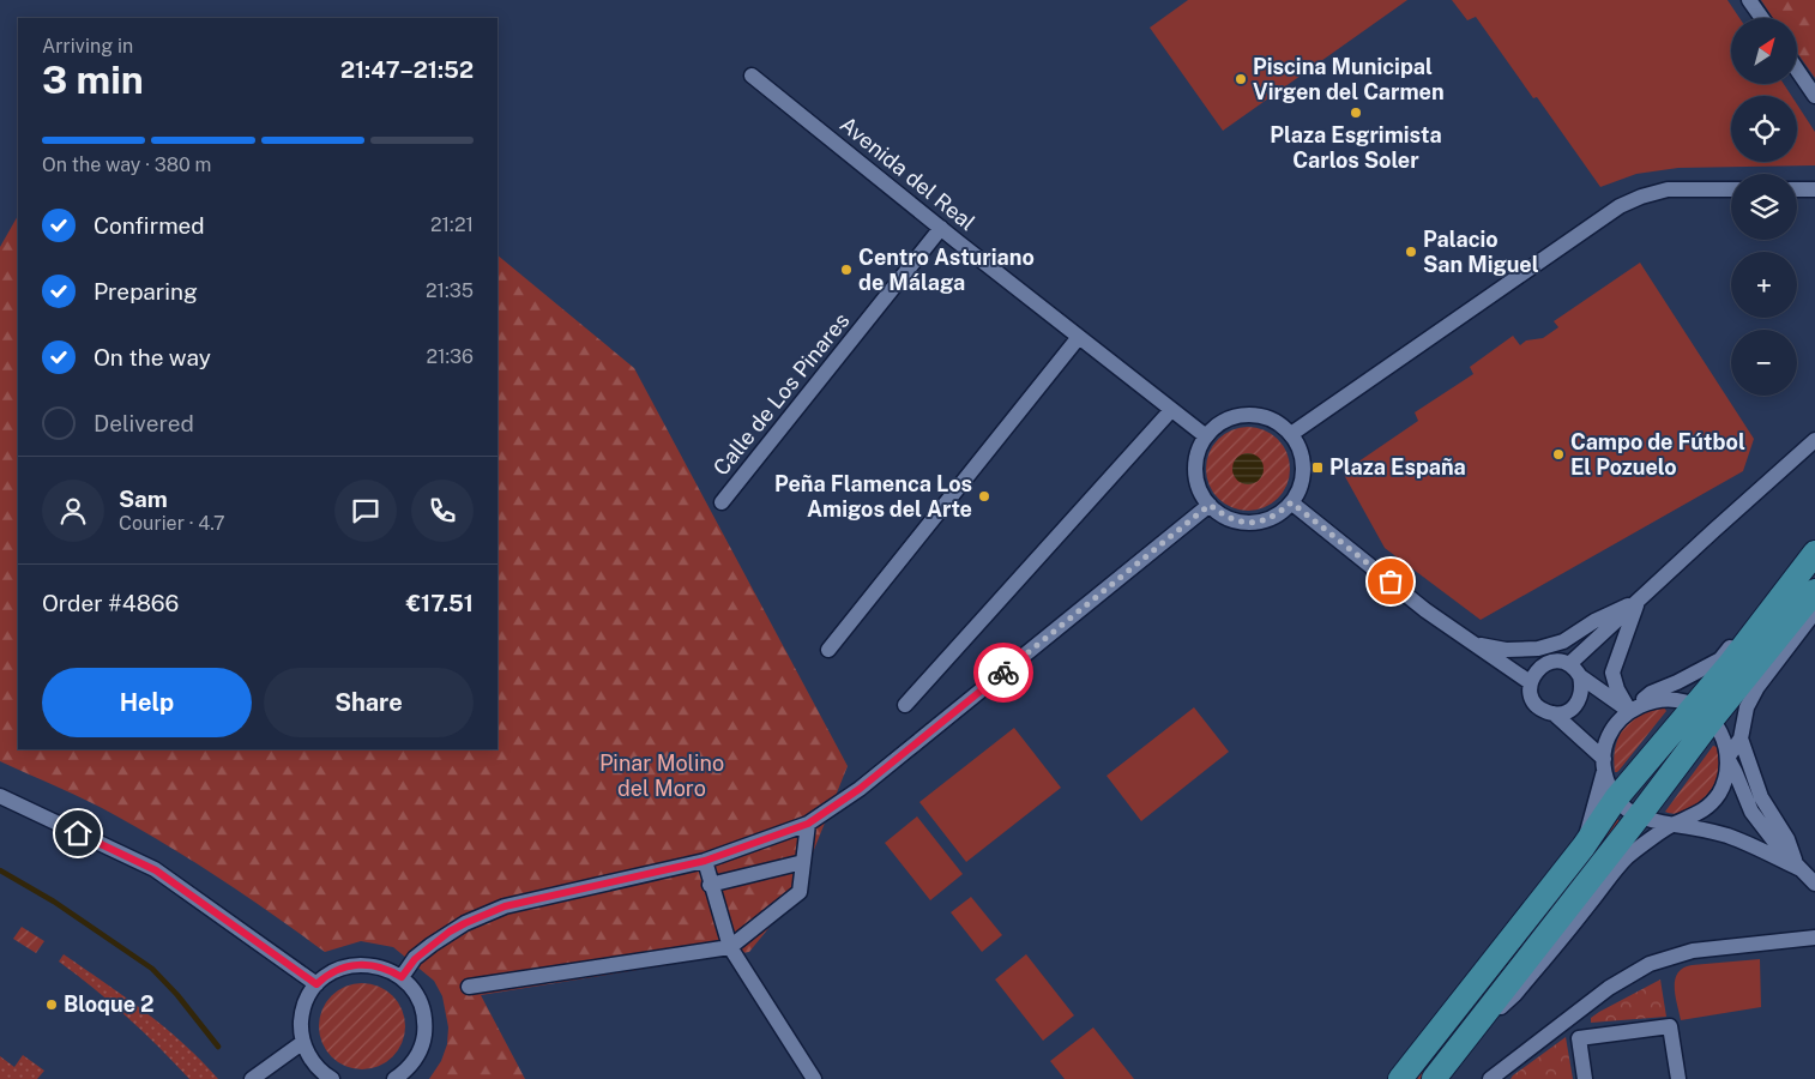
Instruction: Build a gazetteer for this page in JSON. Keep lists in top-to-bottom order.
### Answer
{
  "streets": {
    "street": ["Avenida del Real", "Calle de Los Pinares"]
  },
  "crossings": [
    ["Avenida del Real", "Calle de Los Pinares"]
  ],
  "parks": ["Pinar Molino del Moro"],
  "places": {
    "other": [
      "Piscina Municipal Virgen del Carmen",
      "Plaza Esgrimista Carlos Soler",
      "Palacio San Miguel",
      "Centro Asturiano de Málaga",
      "Campo de Fútbol El Pozuelo",
      "Peña Flamenca Los Amigos del Arte",
      "Bloque 2"
    ],
    "transit": ["Plaza España"]
  },
  "north": "top right",
  "page": {
    "map_buttons": ["+", "−"],
    "heading": ["3 min", "Arriving in", "21:47–21:52"],
    "panel": [
      "Sam",
      "Courier · 4.7",
      "Order #4866",
      "€17.51"
    ],
    "bar": "On the way · 380 m",
    "list": [
      ["Confirmed", "21:21"],
      ["Preparing", "21:35"],
      ["On the way", "21:36"],
      "Delivered"
    ],
    "buttons": ["Help", "Share"]
  }
}
